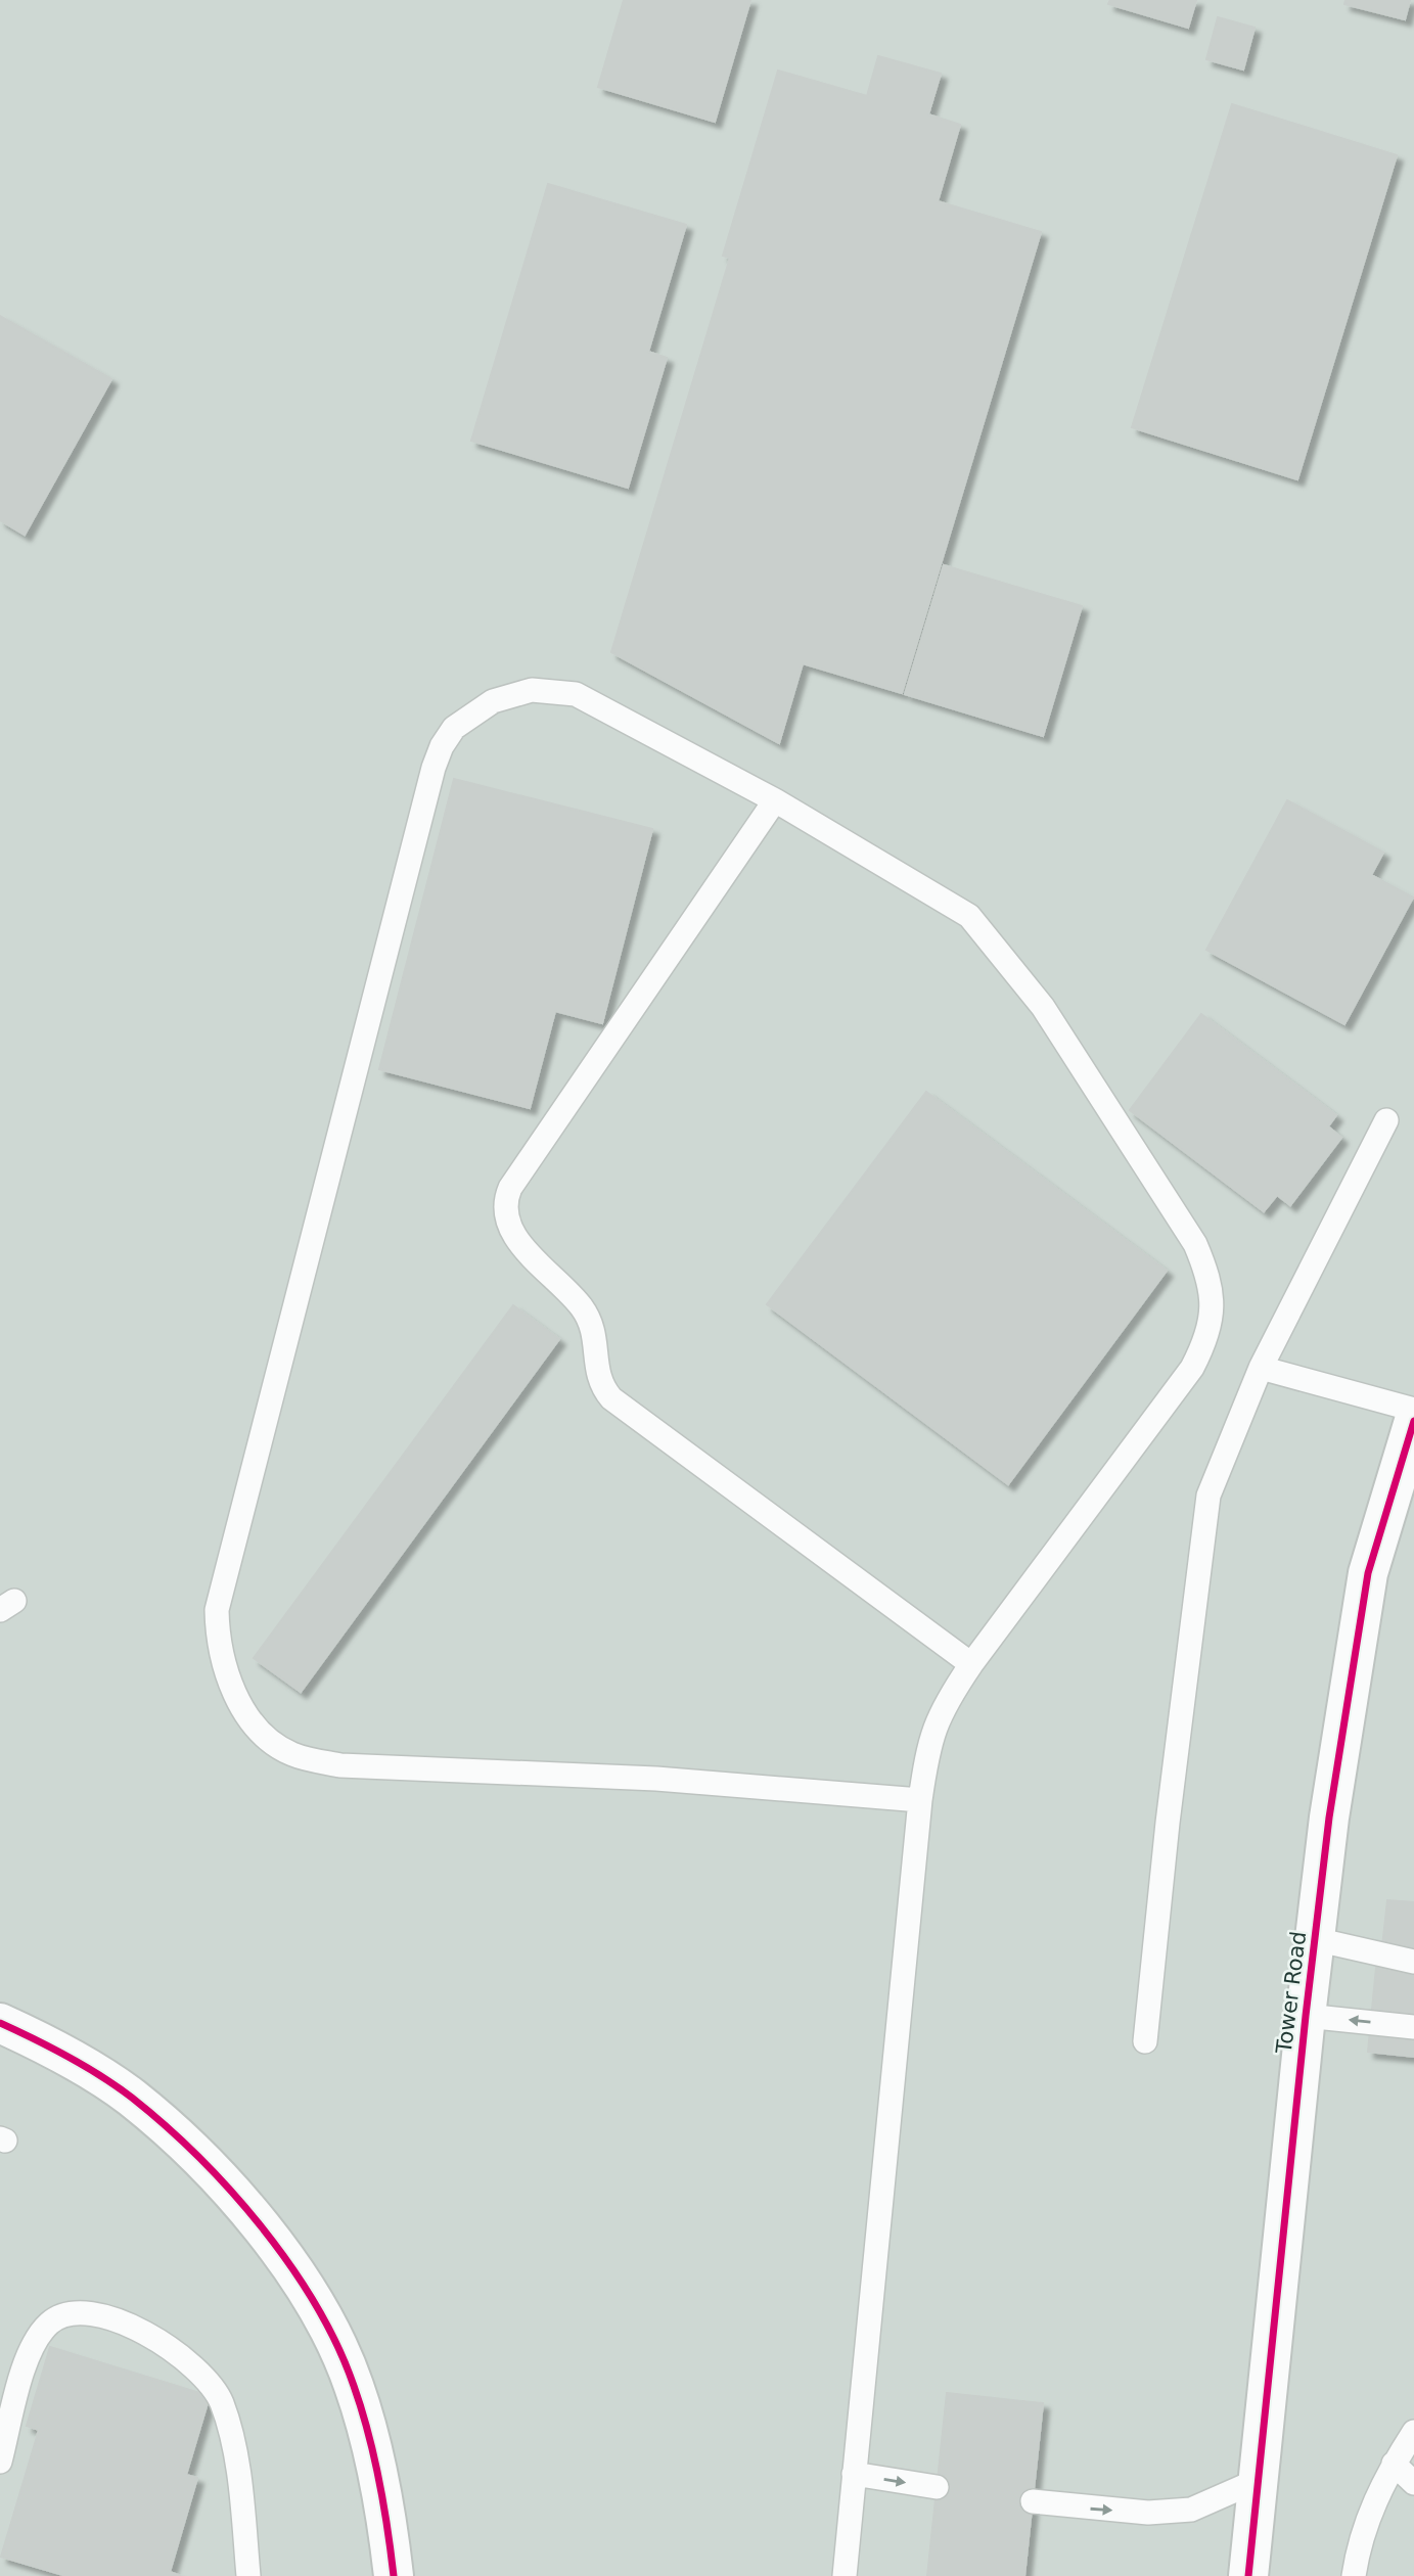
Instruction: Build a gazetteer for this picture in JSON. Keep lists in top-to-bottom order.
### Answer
{
  "streets": {
    "street": ["Tower Road"]
  }
}
